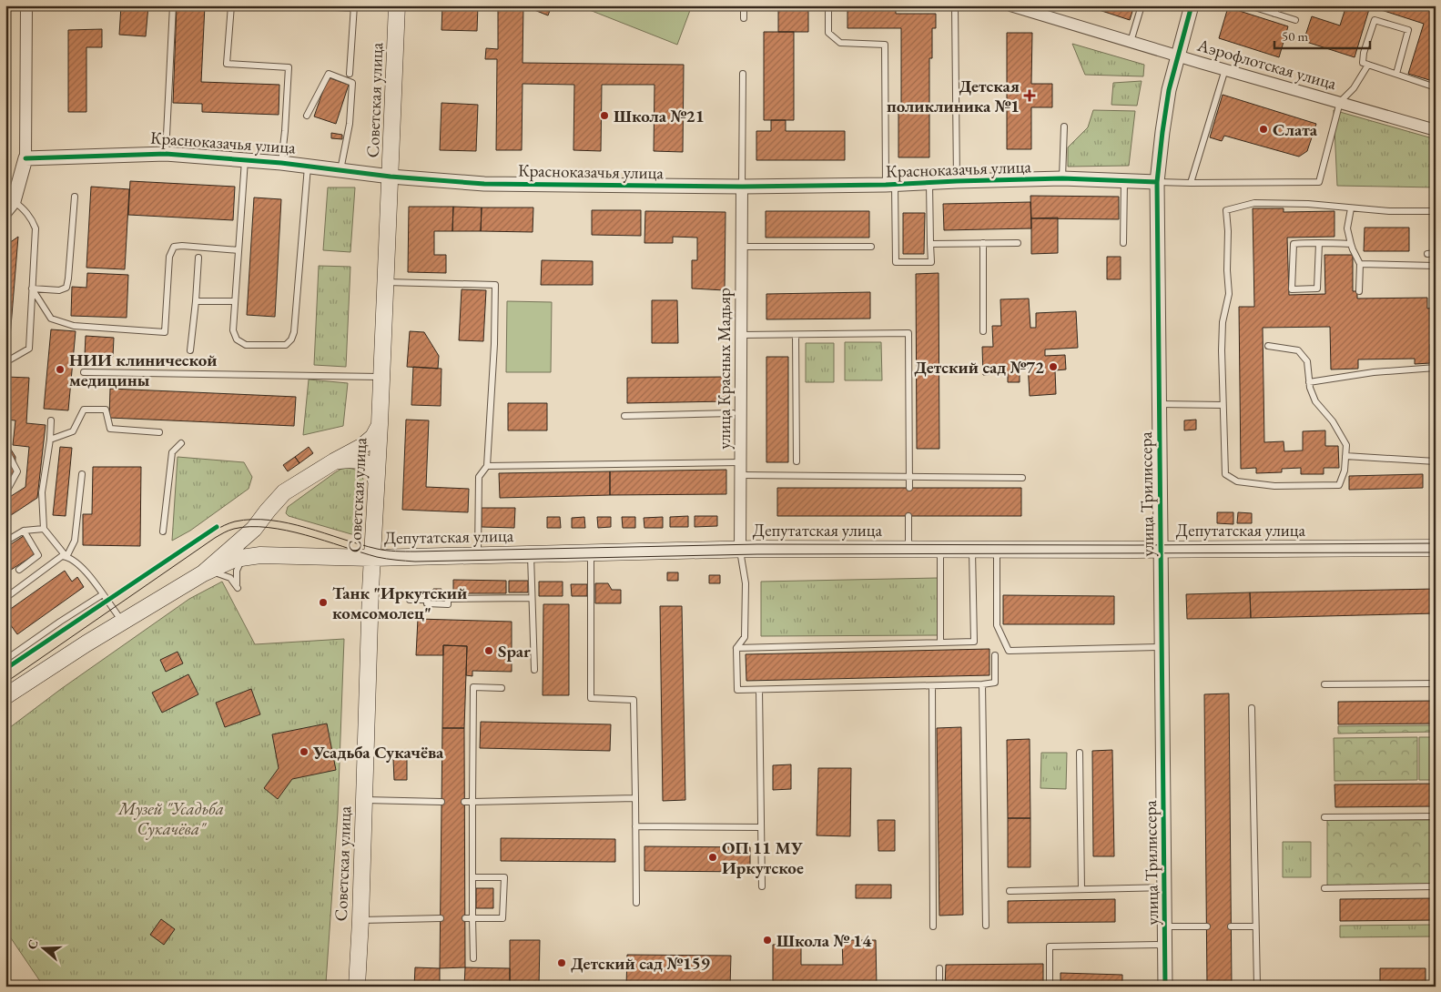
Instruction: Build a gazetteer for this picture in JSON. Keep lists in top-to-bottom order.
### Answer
{
  "streets": {
    "main road": ["Советская улица", "Депутатская улица"],
    "street": [
      "Аэрофлотская улица",
      "Красноказачья улица",
      "улица Красных Мадьяр",
      "улица Трилиссера"
    ]
  },
  "crossings": [
    ["Аэрофлотская улица", "улица Трилиссера"],
    ["Советская улица", "Красноказачья улица"],
    ["Советская улица", "Депутатская улица"],
    ["Красноказачья улица", "улица Красных Мадьяр"],
    ["Красноказачья улица", "улица Трилиссера"],
    ["улица Красных Мадьяр", "Депутатская улица"],
    ["улица Трилиссера", "Депутатская улица"]
  ],
  "parks": ["Музей \"Усадьба Сукачёва\""],
  "places": {
    "health": ["Детская поликлиника №1"],
    "other": [
      "Школа №21",
      "Слата",
      "Детский сад №72",
      "НИИ клинической медицины",
      "Танк \"Иркутский комсомолец\"",
      "Spar",
      "Усадьба Сукачёва",
      "ОП 11 МУ Иркутское",
      "Школа № 14",
      "Детский сад №159"
    ]
  },
  "scale_bar": "50 m",
  "north": "left"
}
